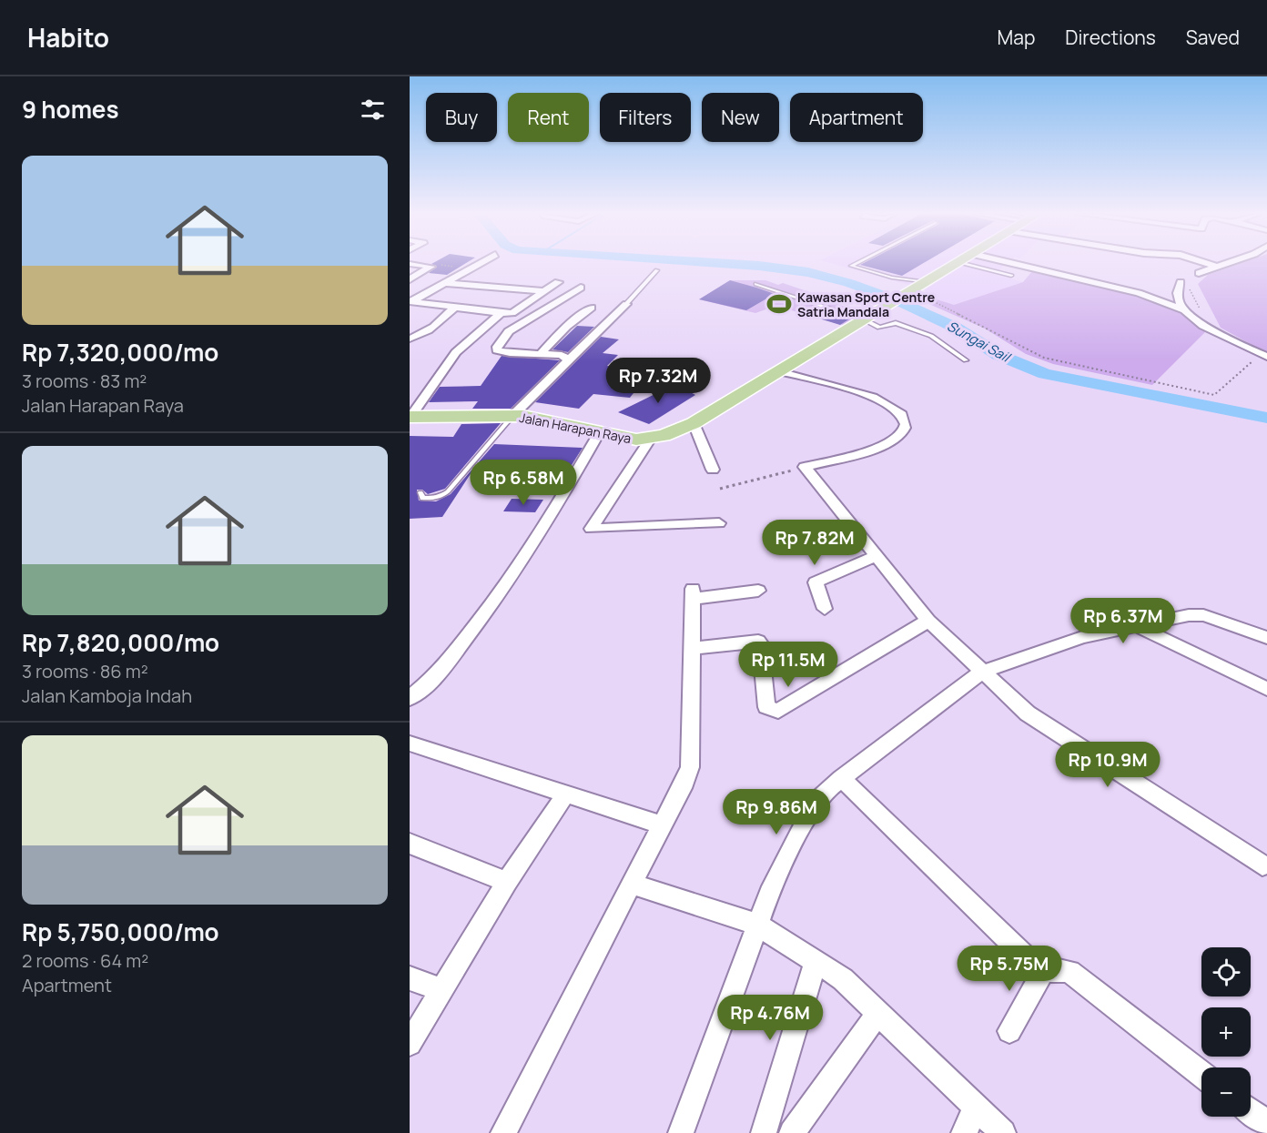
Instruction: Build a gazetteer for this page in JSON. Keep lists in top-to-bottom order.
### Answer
{
  "streets": {
    "main road": ["Jalan Harapan Raya"]
  },
  "water": ["Sungai Sail"],
  "places": {
    "sports": ["Kawasan Sport Centre Satria Mandala"]
  },
  "page": {
    "header": "Habito",
    "nav": ["Map", "Directions", "Saved"],
    "heading": "9 homes",
    "chip": [
      "Buy",
      "Rent",
      "Filters",
      "New",
      "Apartment"
    ],
    "list": [
      {
        "name": "Rp 7,320,000/mo",
        "note": "3 rooms · 83 m² · Jalan Harapan Raya"
      },
      {
        "name": "Rp 7,820,000/mo",
        "note": "3 rooms · 86 m² · Jalan Kamboja Indah"
      },
      {
        "name": "Rp 5,750,000/mo",
        "note": "2 rooms · 64 m² · Apartment"
      }
    ],
    "price": [
      "Rp 7.32M",
      "Rp 6.58M",
      "Rp 7.82M",
      "Rp 6.37M",
      "Rp 11.5M",
      "Rp 10.9M",
      "Rp 9.86M",
      "Rp 5.75M",
      "Rp 4.76M"
    ],
    "map_buttons": ["+", "−"]
  }
}
